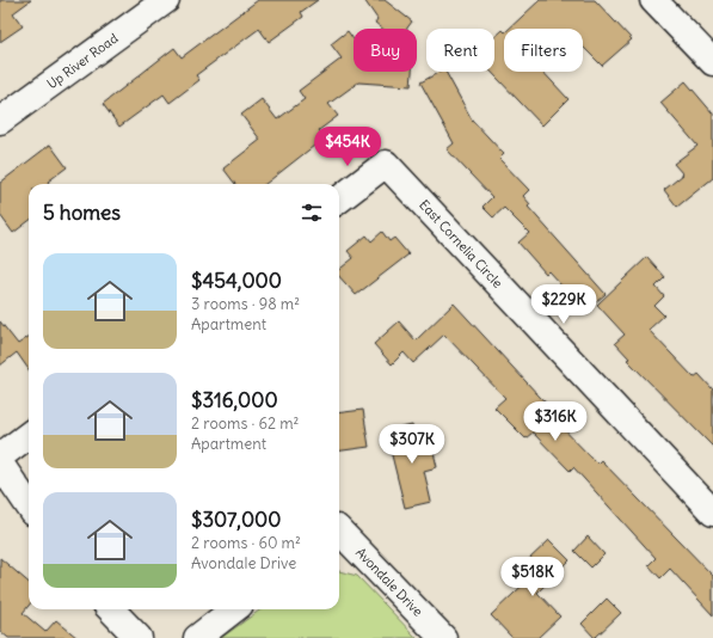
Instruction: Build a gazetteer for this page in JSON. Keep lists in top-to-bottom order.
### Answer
{
  "streets": {
    "street": ["Up River Road", "East Cornelia Circle", "Avondale Drive"]
  },
  "page": {
    "chip": ["Buy", "Rent", "Filters"],
    "price": [
      "$454K",
      "$229K",
      "$316K",
      "$307K",
      "$518K"
    ],
    "heading": "5 homes",
    "list": [
      {
        "name": "$454,000",
        "note": "3 rooms · 98 m² · Apartment"
      },
      {
        "name": "$316,000",
        "note": "2 rooms · 62 m² · Apartment"
      },
      {
        "name": "$307,000",
        "note": "2 rooms · 60 m² · Avondale Drive"
      }
    ]
  }
}
